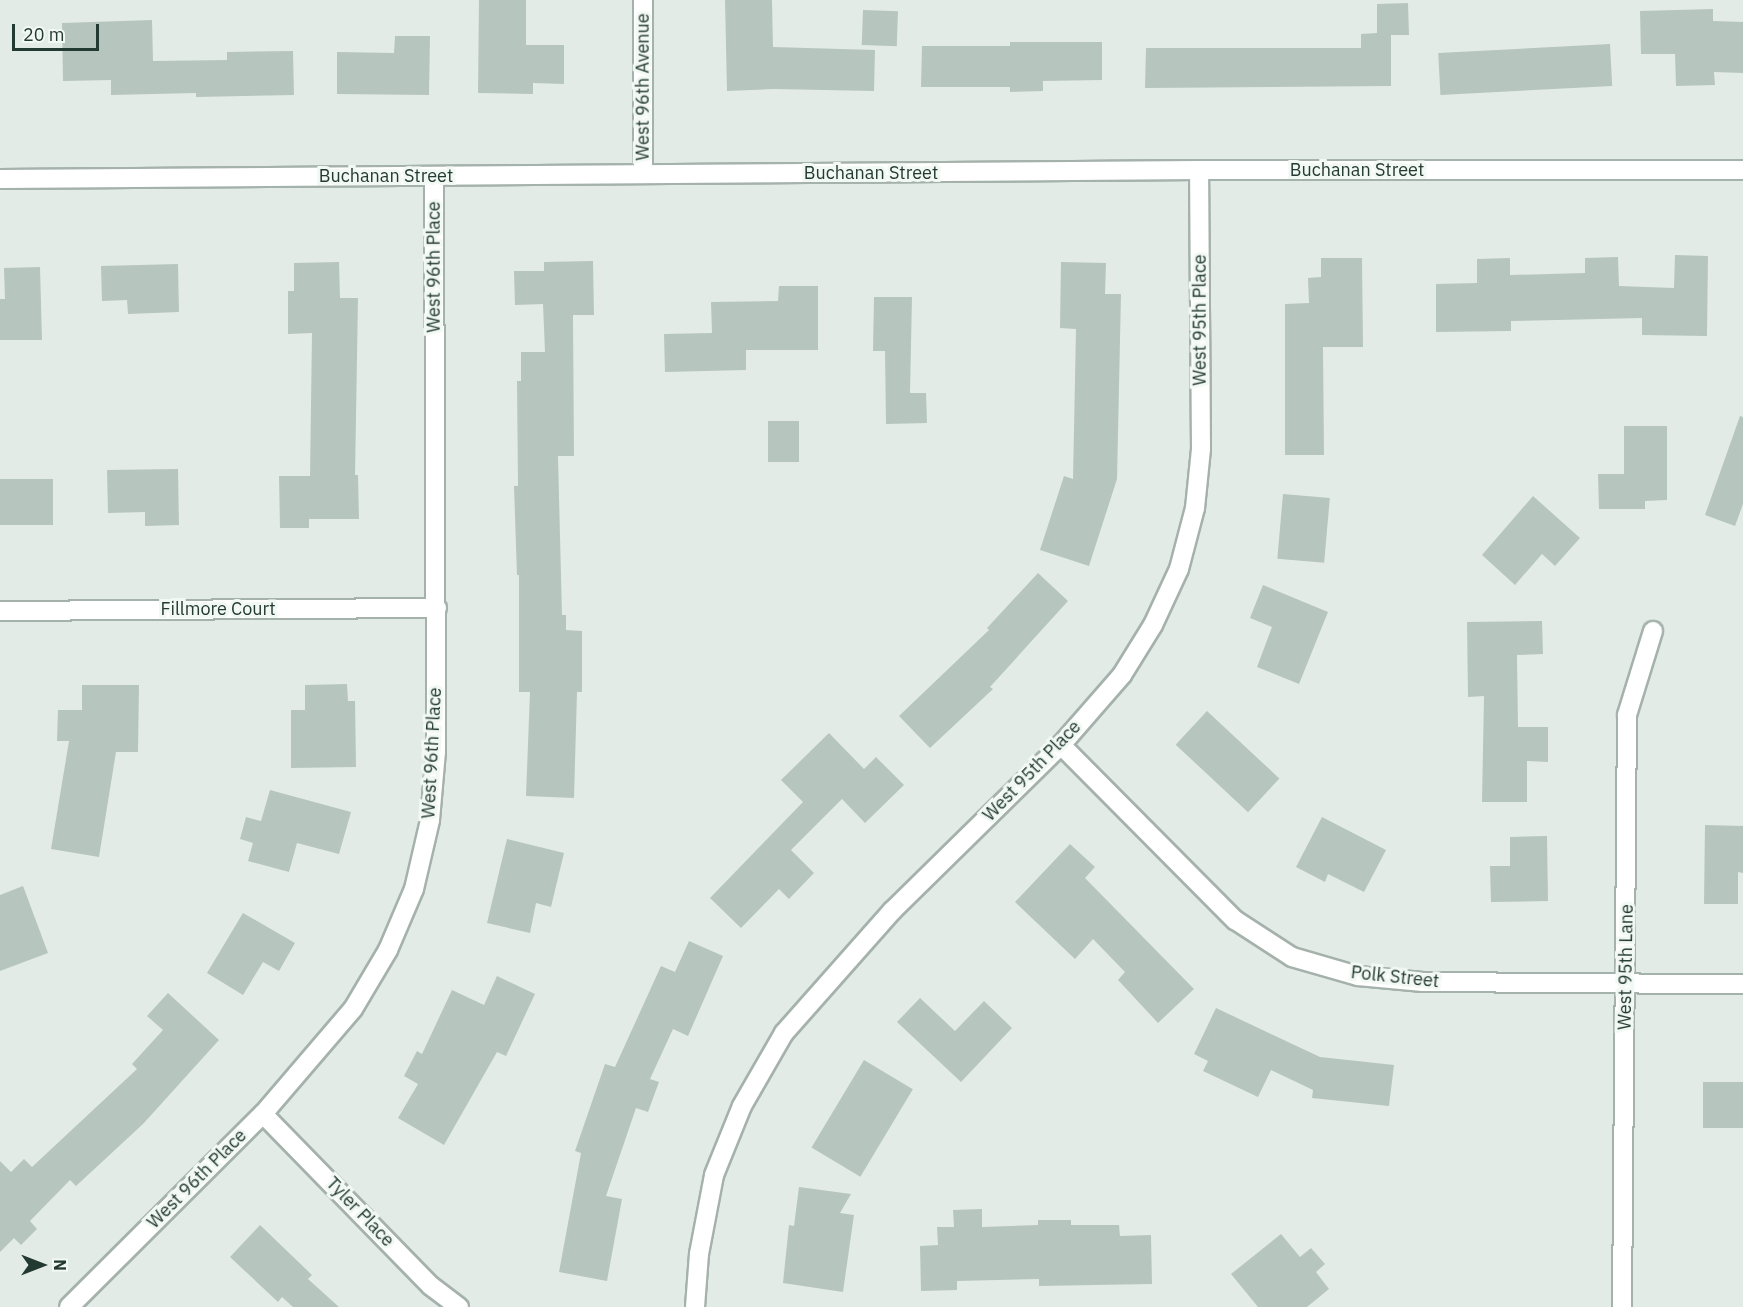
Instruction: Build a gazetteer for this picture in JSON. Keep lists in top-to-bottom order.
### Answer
{
  "streets": {
    "street": [
      "West 96th Avenue",
      "Buchanan Street",
      "West 96th Place",
      "West 95th Place",
      "Fillmore Court",
      "West 95th Lane",
      "Polk Street",
      "Tyler Place"
    ]
  },
  "crossings": [
    ["West 96th Avenue", "Buchanan Street"],
    ["Buchanan Street", "West 96th Place"],
    ["Buchanan Street", "West 95th Place"],
    ["West 96th Place", "Fillmore Court"],
    ["West 96th Place", "Tyler Place"],
    ["West 95th Place", "Polk Street"],
    ["West 95th Lane", "Polk Street"]
  ],
  "scale_bar": "20 m",
  "north": "right"
}
